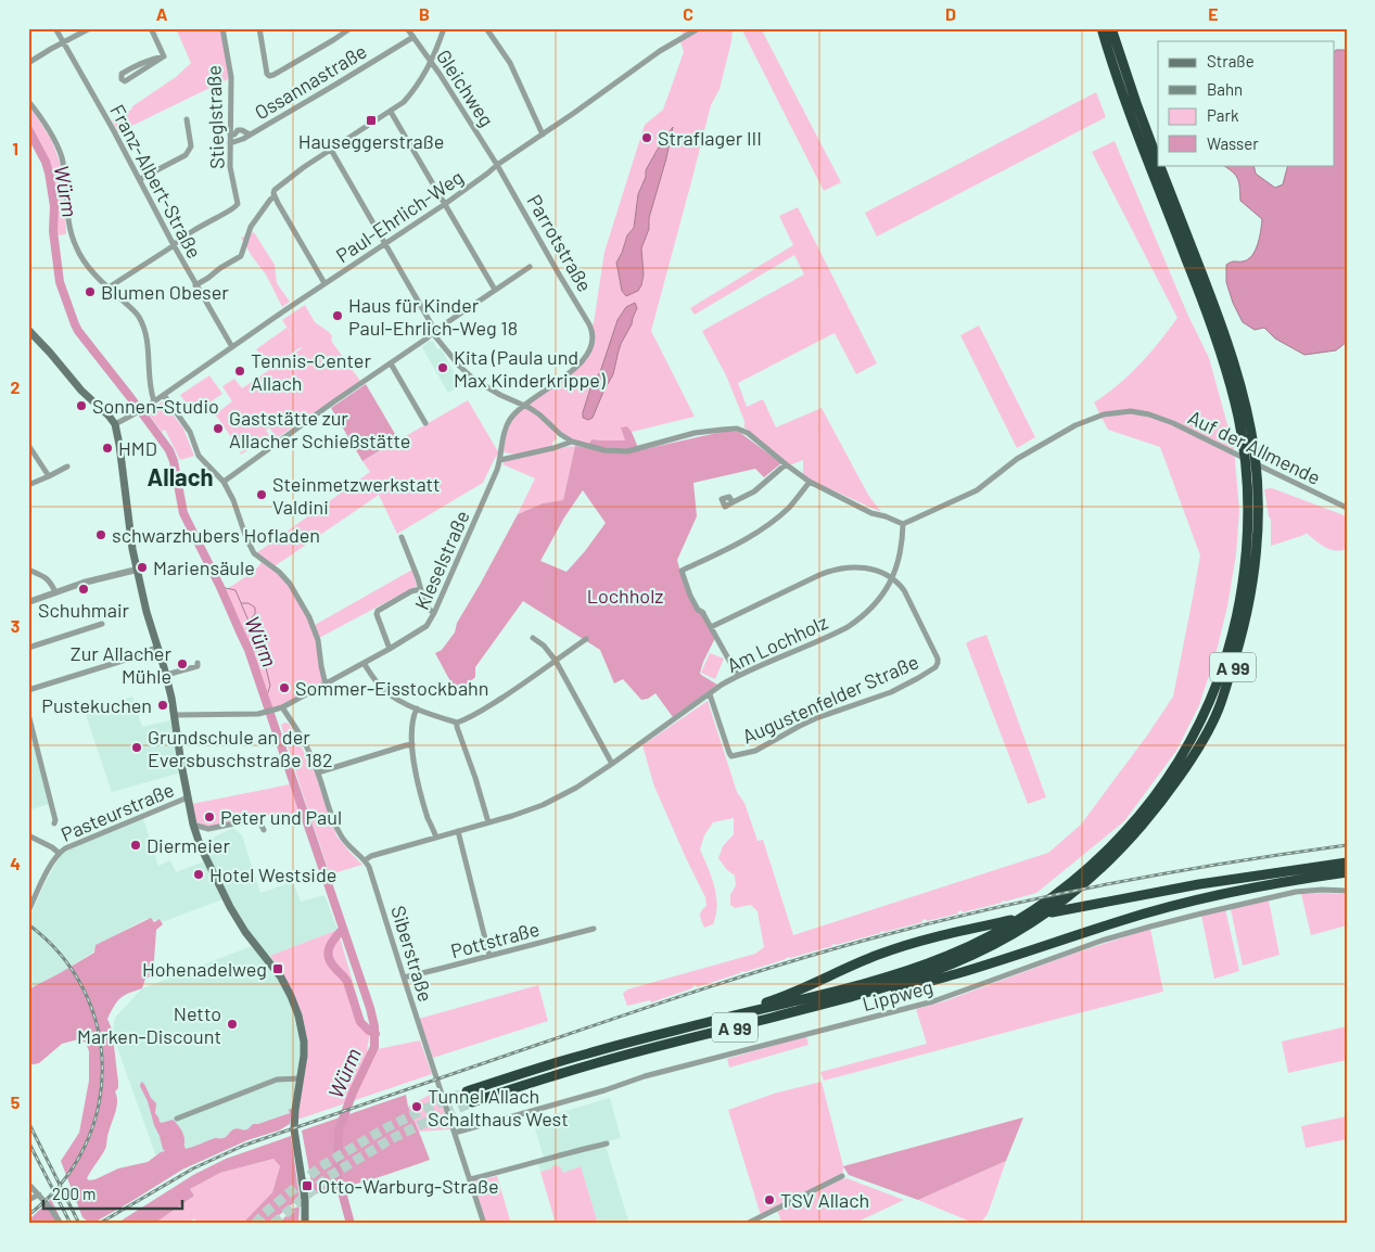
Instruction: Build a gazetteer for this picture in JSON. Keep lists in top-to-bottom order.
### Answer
{
  "streets": {
    "highway": ["A 99"],
    "street": [
      "Ossannastraße",
      "Gleichweg",
      "Stieglstraße",
      "Franz-Albert-Straße",
      "Paul-Ehrlich-Weg",
      "Parrotstraße",
      "Auf der Allmende",
      "Kleselstraße",
      "Am Lochholz",
      "Augustenfelder Straße",
      "Pasteurstraße",
      "Pottstraße",
      "Siberstraße",
      "Lippweg"
    ]
  },
  "crossings": [
    ["Ossannastraße", "Gleichweg"],
    ["Ossannastraße", "Stieglstraße"],
    ["Gleichweg", "Paul-Ehrlich-Weg"],
    ["Gleichweg", "Parrotstraße"],
    ["Stieglstraße", "Franz-Albert-Straße"],
    ["Franz-Albert-Straße", "Paul-Ehrlich-Weg"],
    ["Paul-Ehrlich-Weg", "Parrotstraße"],
    ["Parrotstraße", "Kleselstraße"],
    ["Auf der Allmende", "Am Lochholz"],
    ["Kleselstraße", "Siberstraße"],
    ["Am Lochholz", "Augustenfelder Straße"],
    ["Am Lochholz", "Siberstraße"],
    ["Pottstraße", "Siberstraße"],
    ["Siberstraße", "Lippweg"]
  ],
  "districts": ["Allach"],
  "water": ["Würm"],
  "parks": ["Lochholz"],
  "places": {
    "transit": ["Hauseggerstraße", "Hohenadelweg", "Otto-Warburg-Straße"],
    "other": [
      "Straflager III",
      "Blumen Obeser",
      "Haus für Kinder Paul-Ehrlich-Weg 18",
      "Kita (Paula und Max Kinderkrippe)",
      "Tennis-Center Allach",
      "Sonnen-Studio",
      "Gaststätte zur Allacher Schießstätte",
      "HMD",
      "Steinmetzwerkstatt Valdini",
      "schwarzhubers Hofladen",
      "Mariensäule",
      "Schuhmair",
      "Zur Allacher Mühle",
      "Sommer-Eisstockbahn",
      "Pustekuchen",
      "Grundschule an der Eversbuschstraße 182",
      "Peter und Paul",
      "Diermeier",
      "Hotel Westside",
      "Netto Marken-Discount",
      "Tunnel Allach Schalthaus West",
      "TSV Allach"
    ]
  },
  "legend": [
    "Straße",
    "Bahn",
    "Park",
    "Wasser"
  ],
  "scale_bar": "200 m",
  "grid": {
    "columns": [
      "A",
      "B",
      "C",
      "D",
      "E"
    ],
    "rows": [
      "1",
      "2",
      "3",
      "4",
      "5"
    ]
  }
}
